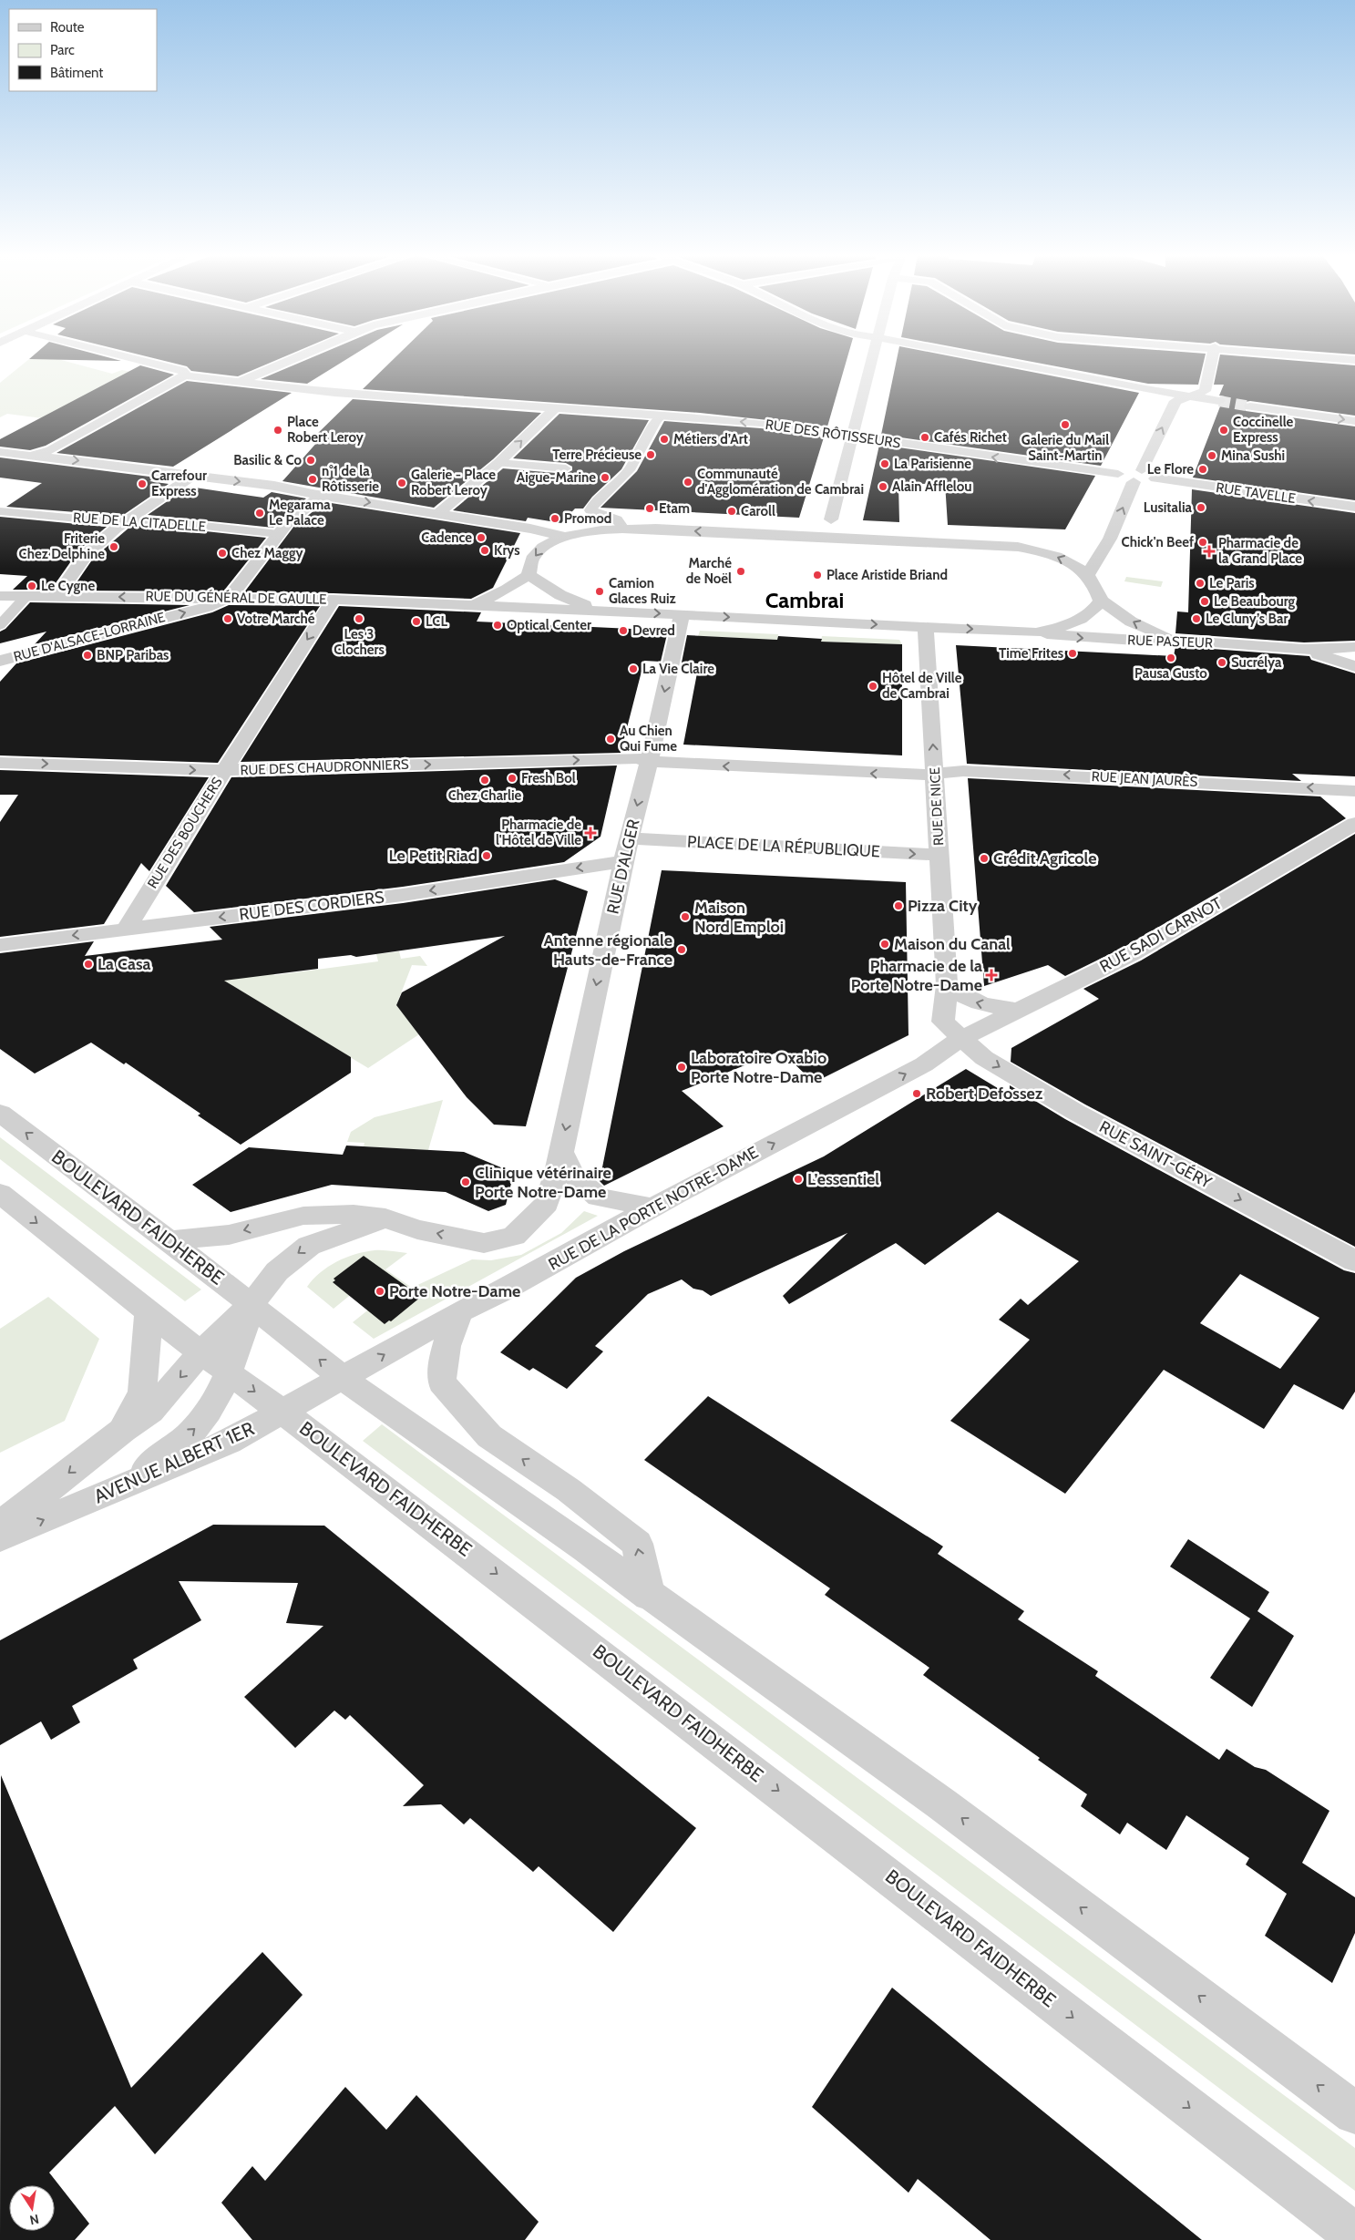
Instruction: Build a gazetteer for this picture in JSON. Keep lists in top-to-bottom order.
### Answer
{
  "streets": {
    "street": [
      "RUE DES RÔTISSEURS",
      "RUE TAVELLE",
      "RUE DE LA CITADELLE",
      "RUE DU GÉNÉRAL DE GAULLE",
      "RUE D'ALSACE-LORRAINE",
      "RUE PASTEUR",
      "RUE DES CHAUDRONNIERS",
      "RUE JEAN JAURÈS",
      "RUE DE NICE",
      "RUE DES BOUCHERS",
      "PLACE DE LA RÉPUBLIQUE",
      "RUE D'ALGER",
      "RUE DES CORDIERS",
      "RUE SADI CARNOT",
      "RUE SAINT-GÉRY",
      "RUE DE LA PORTE NOTRE-DAME",
      "BOULEVARD FAIDHERBE",
      "AVENUE ALBERT 1ER"
    ]
  },
  "crossings": [
    ["RUE DES RÔTISSEURS", "RUE TAVELLE"],
    ["RUE DU GÉNÉRAL DE GAULLE", "RUE D'ALSACE-LORRAINE"],
    ["RUE DU GÉNÉRAL DE GAULLE", "RUE DES BOUCHERS"],
    ["RUE DES CHAUDRONNIERS", "RUE DES BOUCHERS"],
    ["RUE DES CHAUDRONNIERS", "RUE D'ALGER"],
    ["RUE JEAN JAURÈS", "RUE DE NICE"],
    ["RUE DE NICE", "PLACE DE LA RÉPUBLIQUE"],
    ["RUE DE NICE", "RUE SADI CARNOT"],
    ["RUE DE NICE", "RUE SAINT-GÉRY"],
    ["RUE DE NICE", "RUE DE LA PORTE NOTRE-DAME"],
    ["RUE DES BOUCHERS", "RUE DES CORDIERS"],
    ["PLACE DE LA RÉPUBLIQUE", "RUE D'ALGER"],
    ["RUE D'ALGER", "RUE DES CORDIERS"],
    ["RUE SADI CARNOT", "RUE SAINT-GÉRY"],
    ["RUE SADI CARNOT", "RUE DE LA PORTE NOTRE-DAME"],
    ["RUE SAINT-GÉRY", "RUE DE LA PORTE NOTRE-DAME"],
    ["RUE DE LA PORTE NOTRE-DAME", "BOULEVARD FAIDHERBE"],
    ["RUE DE LA PORTE NOTRE-DAME", "AVENUE ALBERT 1ER"],
    ["BOULEVARD FAIDHERBE", "AVENUE ALBERT 1ER"]
  ],
  "one_way": ["RUE D'ALGER", "RUE DES CORDIERS", "RUE SAINT-GÉRY"],
  "districts": ["Cambrai"],
  "places": {
    "other": [
      "Galerie du Mail Saint-Martin",
      "Place Robert Leroy",
      "Coccinelle Express",
      "Cafés Richet",
      "Métiers d’Art",
      "Terre Précieuse",
      "Mina Sushi",
      "Basilic & Co",
      "La Parisienne",
      "Le Flore",
      "Aigue-Marine",
      "n°1 de la Rôtisserie",
      "Communauté d'Agglomération de Cambrai",
      "Galerie - Place Robert Leroy",
      "Carrefour Express",
      "Alain Afflelou",
      "Lusitalia",
      "Etam",
      "Caroll",
      "Megarama Le Palace",
      "Promod",
      "Cadence",
      "Chick'n Beef",
      "Friterie Chez Delphine",
      "Krys",
      "Chez Maggy",
      "Marché de Noël",
      "Place Aristide Briand",
      "Le Paris",
      "Le Cygne",
      "Camion Glaces Ruiz",
      "Le Beaubourg",
      "Votre Marché",
      "Les 3 Clochers",
      "Le Cluny’s Bar",
      "LCL",
      "Optical Center",
      "Devred",
      "Time Frites",
      "BNP Paribas",
      "Pausa Gusto",
      "Sucrélya",
      "La Vie Claire",
      "Hôtel de Ville de Cambrai",
      "Au Chien Qui Fume",
      "Fresh Bol",
      "Chez Charlie",
      "Le Petit Riad",
      "Crédit Agricole",
      "Pizza City",
      "Maison Nord Emploi",
      "Maison du Canal",
      "Antenne régionale Hauts-de-France",
      "La Casa",
      "Laboratoire Oxabio Porte Notre-Dame",
      "Robert Defossez",
      "L’essentiel",
      "Clinique vétérinaire Porte Notre-Dame",
      "Porte Notre-Dame"
    ],
    "health": ["Pharmacie de la Grand Place", "Pharmacie de l'Hôtel de Ville", "Pharmacie de la Porte Notre-Dame"]
  },
  "legend": ["Route", "Parc", "Bâtiment"],
  "north": "bottom"
}
